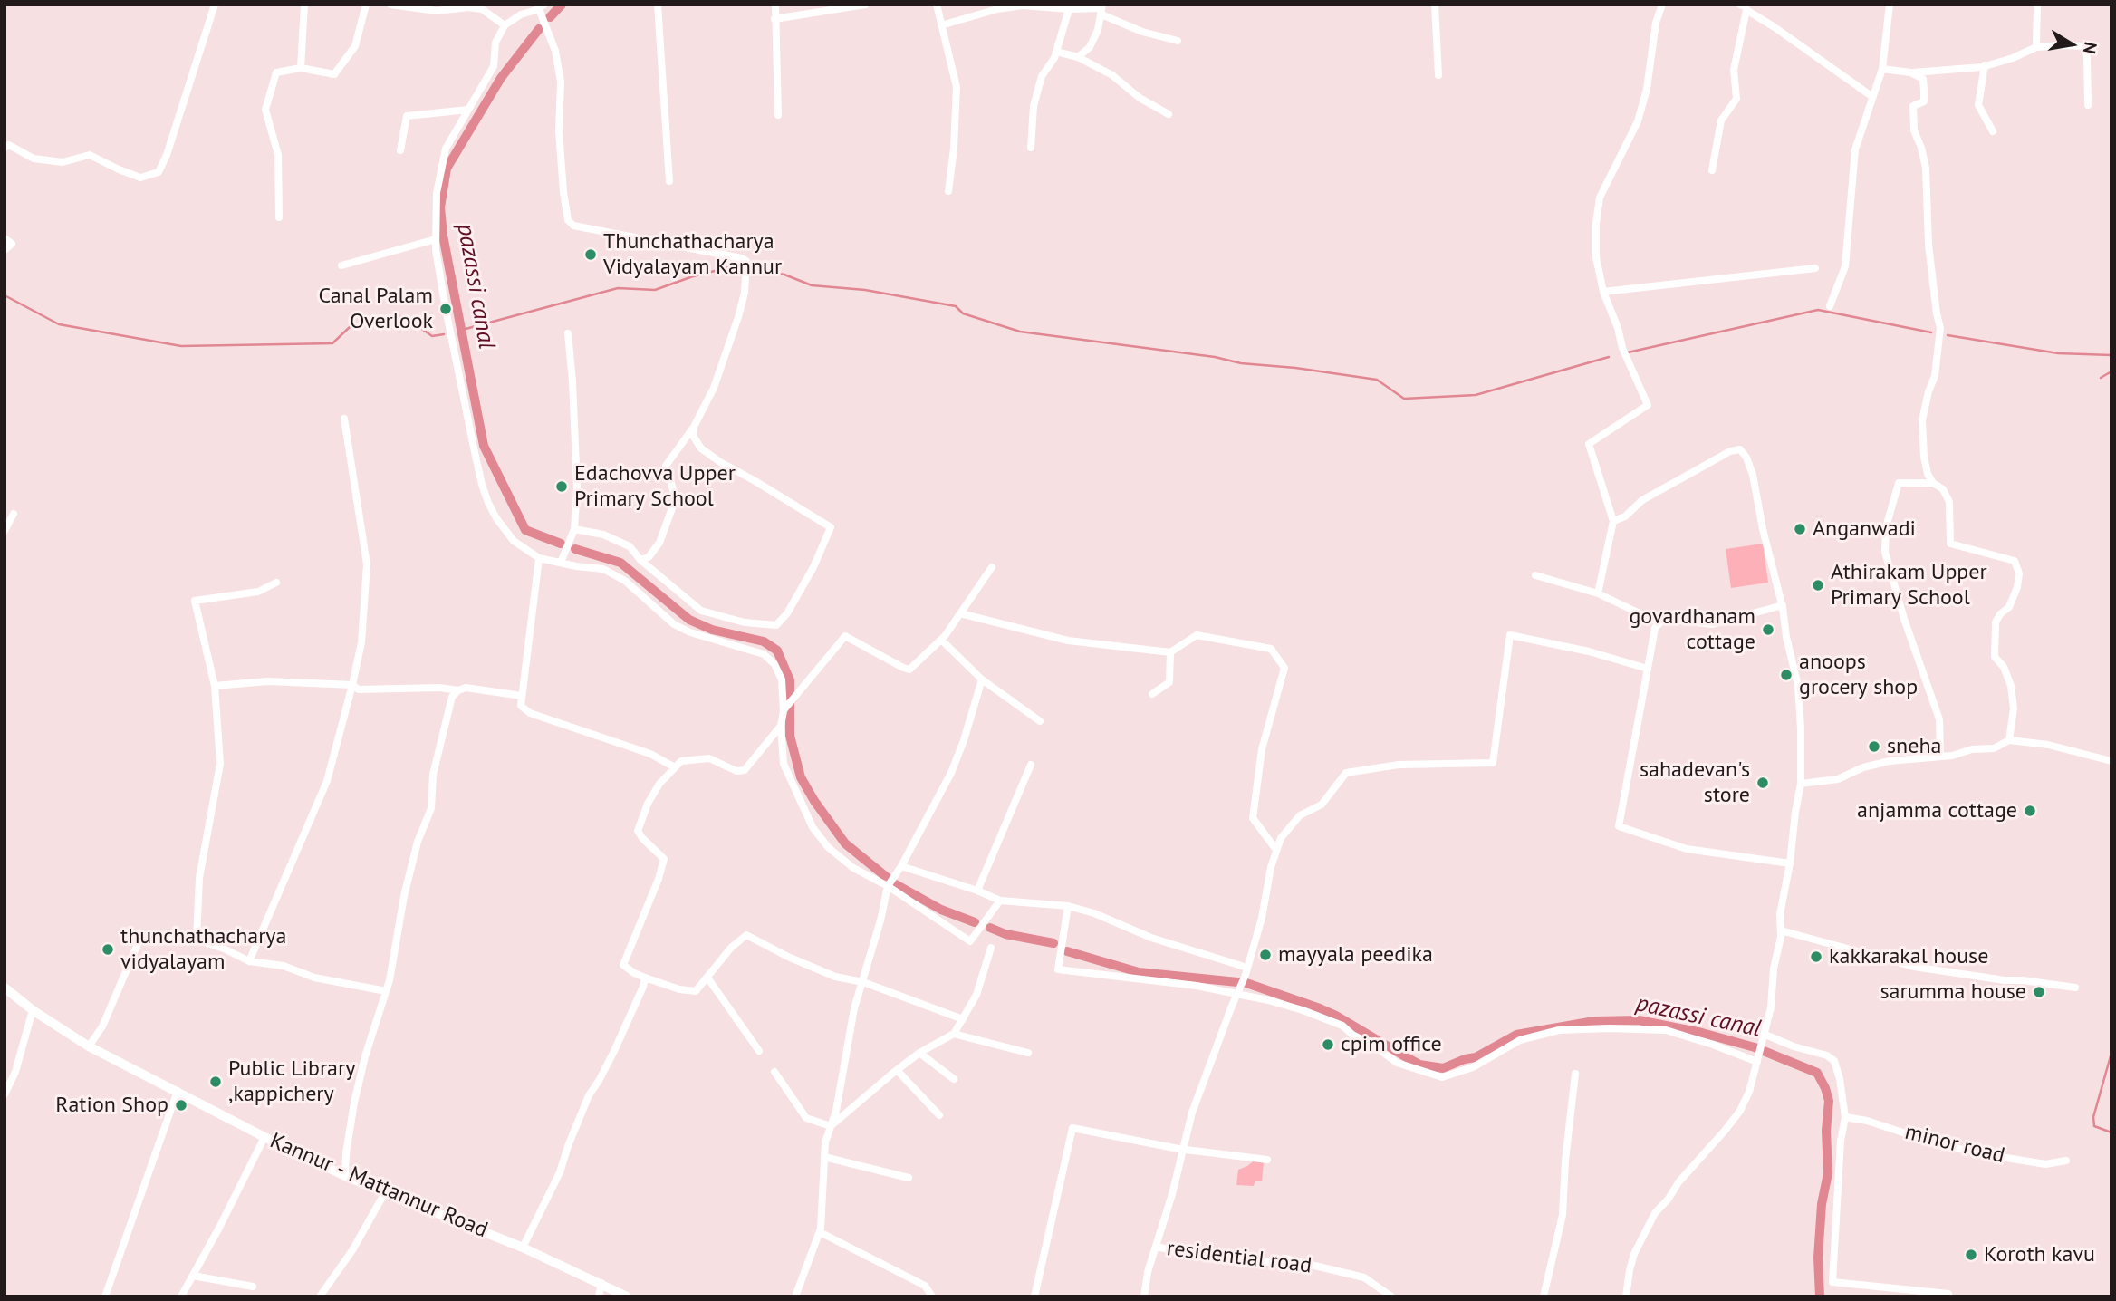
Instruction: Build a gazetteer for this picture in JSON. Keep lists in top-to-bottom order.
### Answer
{
  "streets": {
    "main road": ["Kannur - Mattannur Road"],
    "street": ["minor road", "residential road"]
  },
  "water": ["pazassi canal"],
  "places": [
    "Thunchathacharya Vidyalayam Kannur",
    "Canal Palam Overlook",
    "Edachovva Upper Primary School",
    "Anganwadi",
    "Athirakam Upper Primary School",
    "govardhanam cottage",
    "anoops grocery shop",
    "sneha",
    "sahadevan's store",
    "anjamma cottage",
    "thunchathacharya vidyalayam",
    "mayyala peedika",
    "kakkarakal house",
    "sarumma house",
    "cpim office",
    "Public Library ,kappichery",
    "Ration Shop",
    "Koroth kavu"
  ],
  "north": "right"
}
